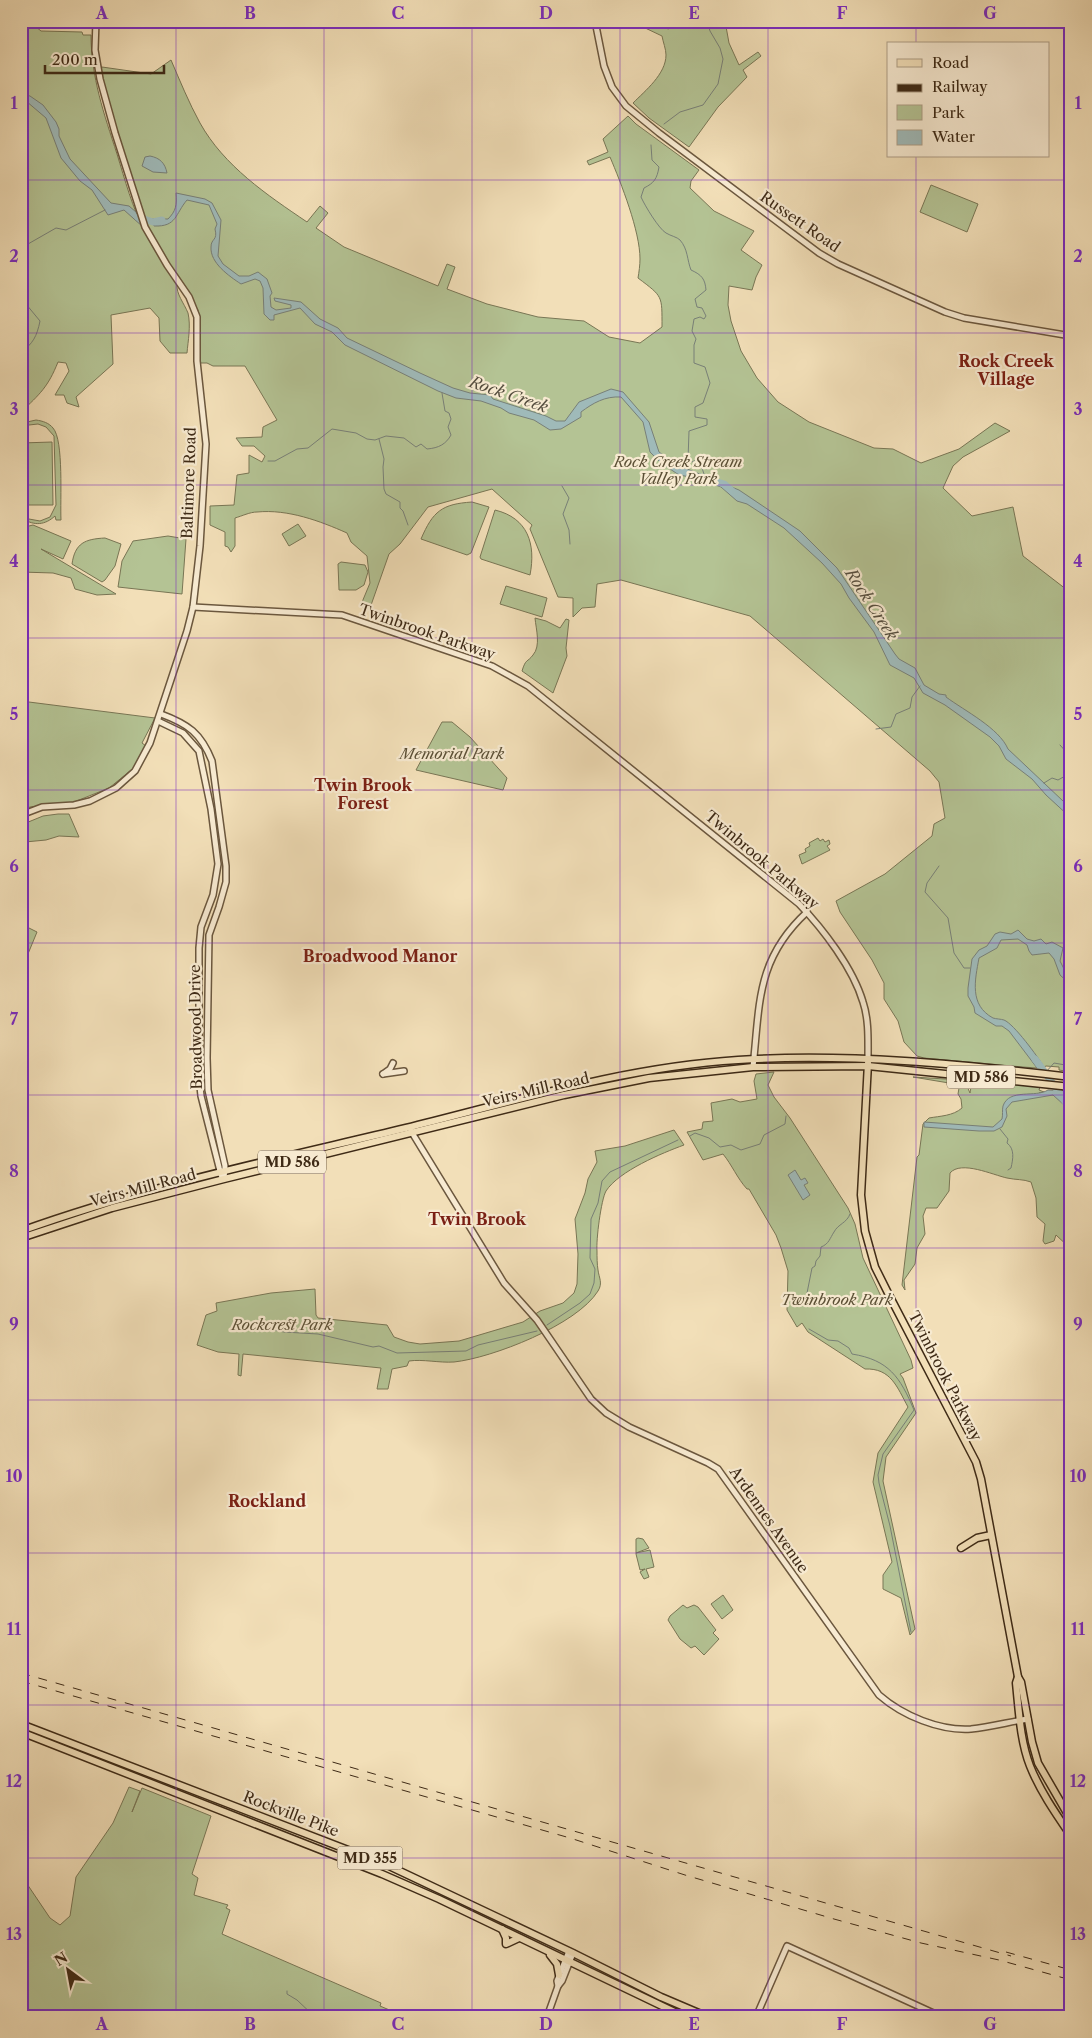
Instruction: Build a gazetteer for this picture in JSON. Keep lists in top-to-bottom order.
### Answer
{
  "streets": {
    "main road": [
      "Twinbrook Parkway",
      "MD 586",
      "Veirs Mill Road",
      "Rockville Pike",
      "MD 355"
    ],
    "street": [
      "Russett Road",
      "Baltimore Road",
      "Broadwood Drive",
      "Ardennes Avenue"
    ]
  },
  "crossings": [
    ["Baltimore Road", "Twinbrook Parkway"],
    ["Baltimore Road", "Broadwood Drive"],
    ["Twinbrook Parkway", "Veirs Mill Road"],
    ["Twinbrook Parkway", "Ardennes Avenue"],
    ["Broadwood Drive", "Veirs Mill Road"],
    ["Veirs Mill Road", "Ardennes Avenue"]
  ],
  "districts": [
    "Rock Creek Village",
    "Twin Brook Forest",
    "Broadwood Manor",
    "Twin Brook",
    "Rockland"
  ],
  "water": ["Rock Creek"],
  "parks": [
    "Rock Creek Stream Valley Park",
    "Memorial Park",
    "Twinbrook Park",
    "Rockcrest Park"
  ],
  "legend": [
    "Road",
    "Railway",
    "Park",
    "Water"
  ],
  "scale_bar": "200 m",
  "north": "top left",
  "grid": {
    "columns": [
      "A",
      "B",
      "C",
      "D",
      "E",
      "F",
      "G"
    ],
    "rows": [
      "1",
      "2",
      "3",
      "4",
      "5",
      "6",
      "7",
      "8",
      "9",
      "10",
      "11",
      "12",
      "13"
    ]
  }
}
